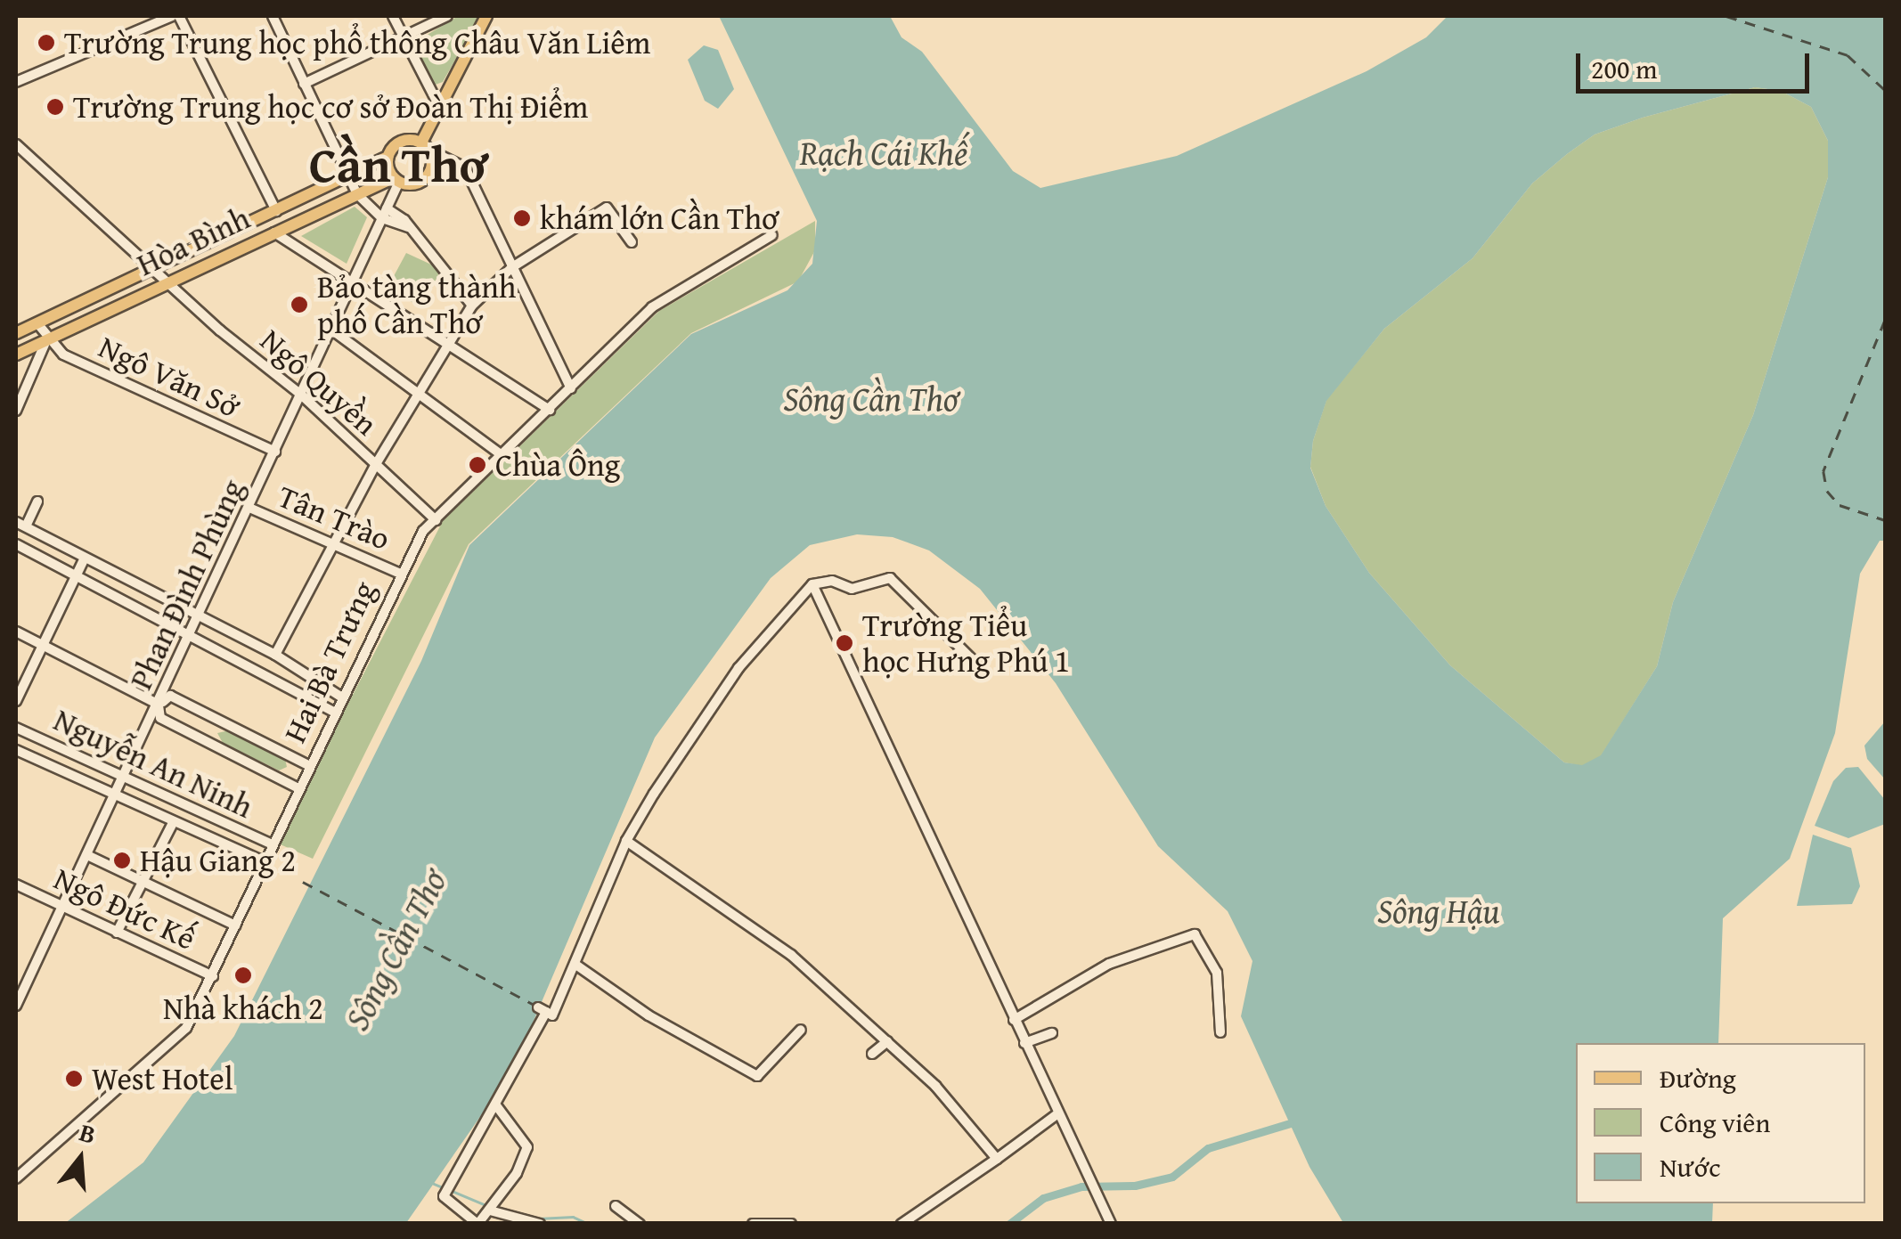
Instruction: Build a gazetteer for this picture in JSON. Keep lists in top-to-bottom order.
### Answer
{
  "streets": {
    "main road": ["Hòa Bình"],
    "street": [
      "Ngô Văn Sở",
      "Ngô Quyền",
      "Tân Trào",
      "Phan Đình Phùng",
      "Hai Bà Trưng",
      "Nguyễn An Ninh",
      "Ngô Đức Kế"
    ]
  },
  "crossings": [
    ["Hòa Bình", "Ngô Văn Sở"],
    ["Hòa Bình", "Ngô Quyền"],
    ["Hòa Bình", "Phan Đình Phùng"],
    ["Ngô Văn Sở", "Phan Đình Phùng"],
    ["Ngô Quyền", "Phan Đình Phùng"],
    ["Ngô Quyền", "Hai Bà Trưng"],
    ["Tân Trào", "Phan Đình Phùng"],
    ["Tân Trào", "Hai Bà Trưng"],
    ["Phan Đình Phùng", "Nguyễn An Ninh"],
    ["Phan Đình Phùng", "Ngô Đức Kế"],
    ["Hai Bà Trưng", "Nguyễn An Ninh"],
    ["Hai Bà Trưng", "Ngô Đức Kế"]
  ],
  "districts": ["Cần Thơ"],
  "water": ["Rạch Cái Khế", "Sông Cần Thơ", "Sông Hậu"],
  "places": [
    "Trường Trung học phổ thông Châu Văn Liêm",
    "Trường Trung học cơ sở Đoàn Thị Điểm",
    "khám lớn Cần Thơ",
    "Bảo tàng thành phố Cần Thơ",
    "Chùa Ông",
    "Trường Tiểu học Hưng Phú 1",
    "Hậu Giang 2",
    "Nhà khách 2",
    "West Hotel"
  ],
  "legend": ["Đường", "Công viên", "Nước"],
  "scale_bar": "200 m",
  "north": "top"
}
